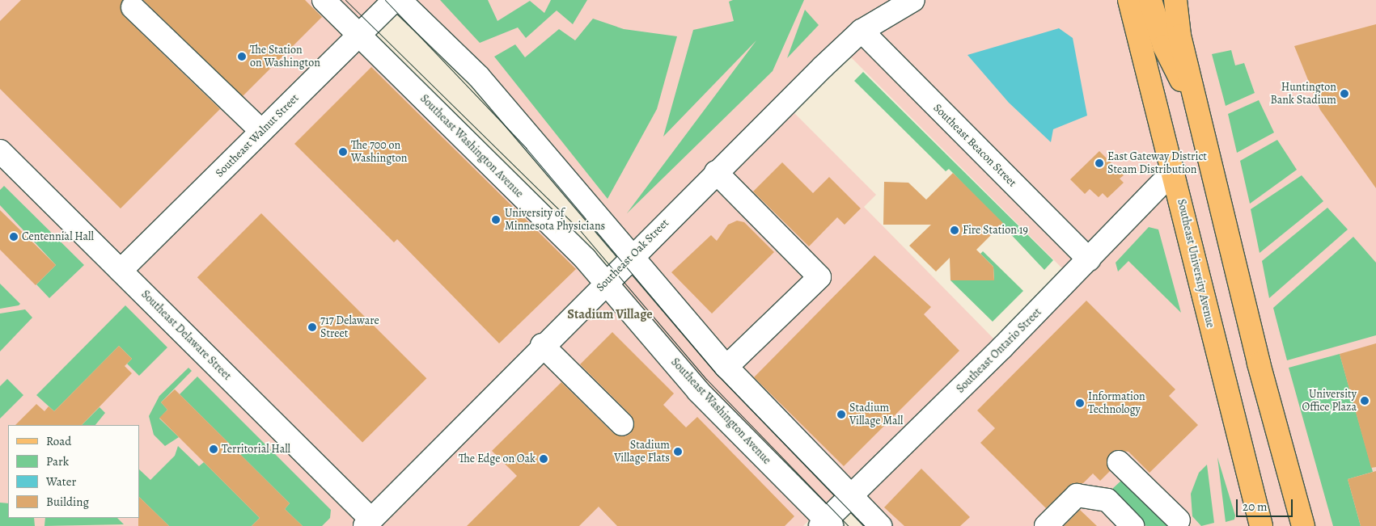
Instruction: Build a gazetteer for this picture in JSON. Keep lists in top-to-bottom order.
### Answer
{
  "streets": {
    "main road": ["Southeast University Avenue"],
    "street": [
      "Southeast Walnut Street",
      "Southeast Beacon Street",
      "Southeast Washington Avenue",
      "Southeast Oak Street",
      "Southeast Delaware Street",
      "Southeast Ontario Street"
    ]
  },
  "crossings": [
    ["Southeast Walnut Street", "Southeast Washington Avenue"],
    ["Southeast Walnut Street", "Southeast Delaware Street"],
    ["Southeast Beacon Street", "Southeast Oak Street"],
    ["Southeast Beacon Street", "Southeast Ontario Street"],
    ["Southeast Washington Avenue", "Southeast Oak Street"],
    ["Southeast Washington Avenue", "Southeast Ontario Street"],
    ["Southeast Oak Street", "Southeast Delaware Street"],
    ["Southeast University Avenue", "Southeast Ontario Street"]
  ],
  "districts": ["Stadium Village"],
  "places": [
    "The Station on Washington",
    "Huntington Bank Stadium",
    "The 700 on Washington",
    "East Gateway District Steam Distribution",
    "University of Minnesota Physicians",
    "Fire Station 19",
    "Centennial Hall",
    "717 Delaware Street",
    "University Office Plaza",
    "Information Technology",
    "Stadium Village Mall",
    "Territorial Hall",
    "Stadium Village Flats",
    "The Edge on Oak"
  ],
  "legend": [
    "Road",
    "Park",
    "Water",
    "Building"
  ],
  "scale_bar": "20 m"
}
